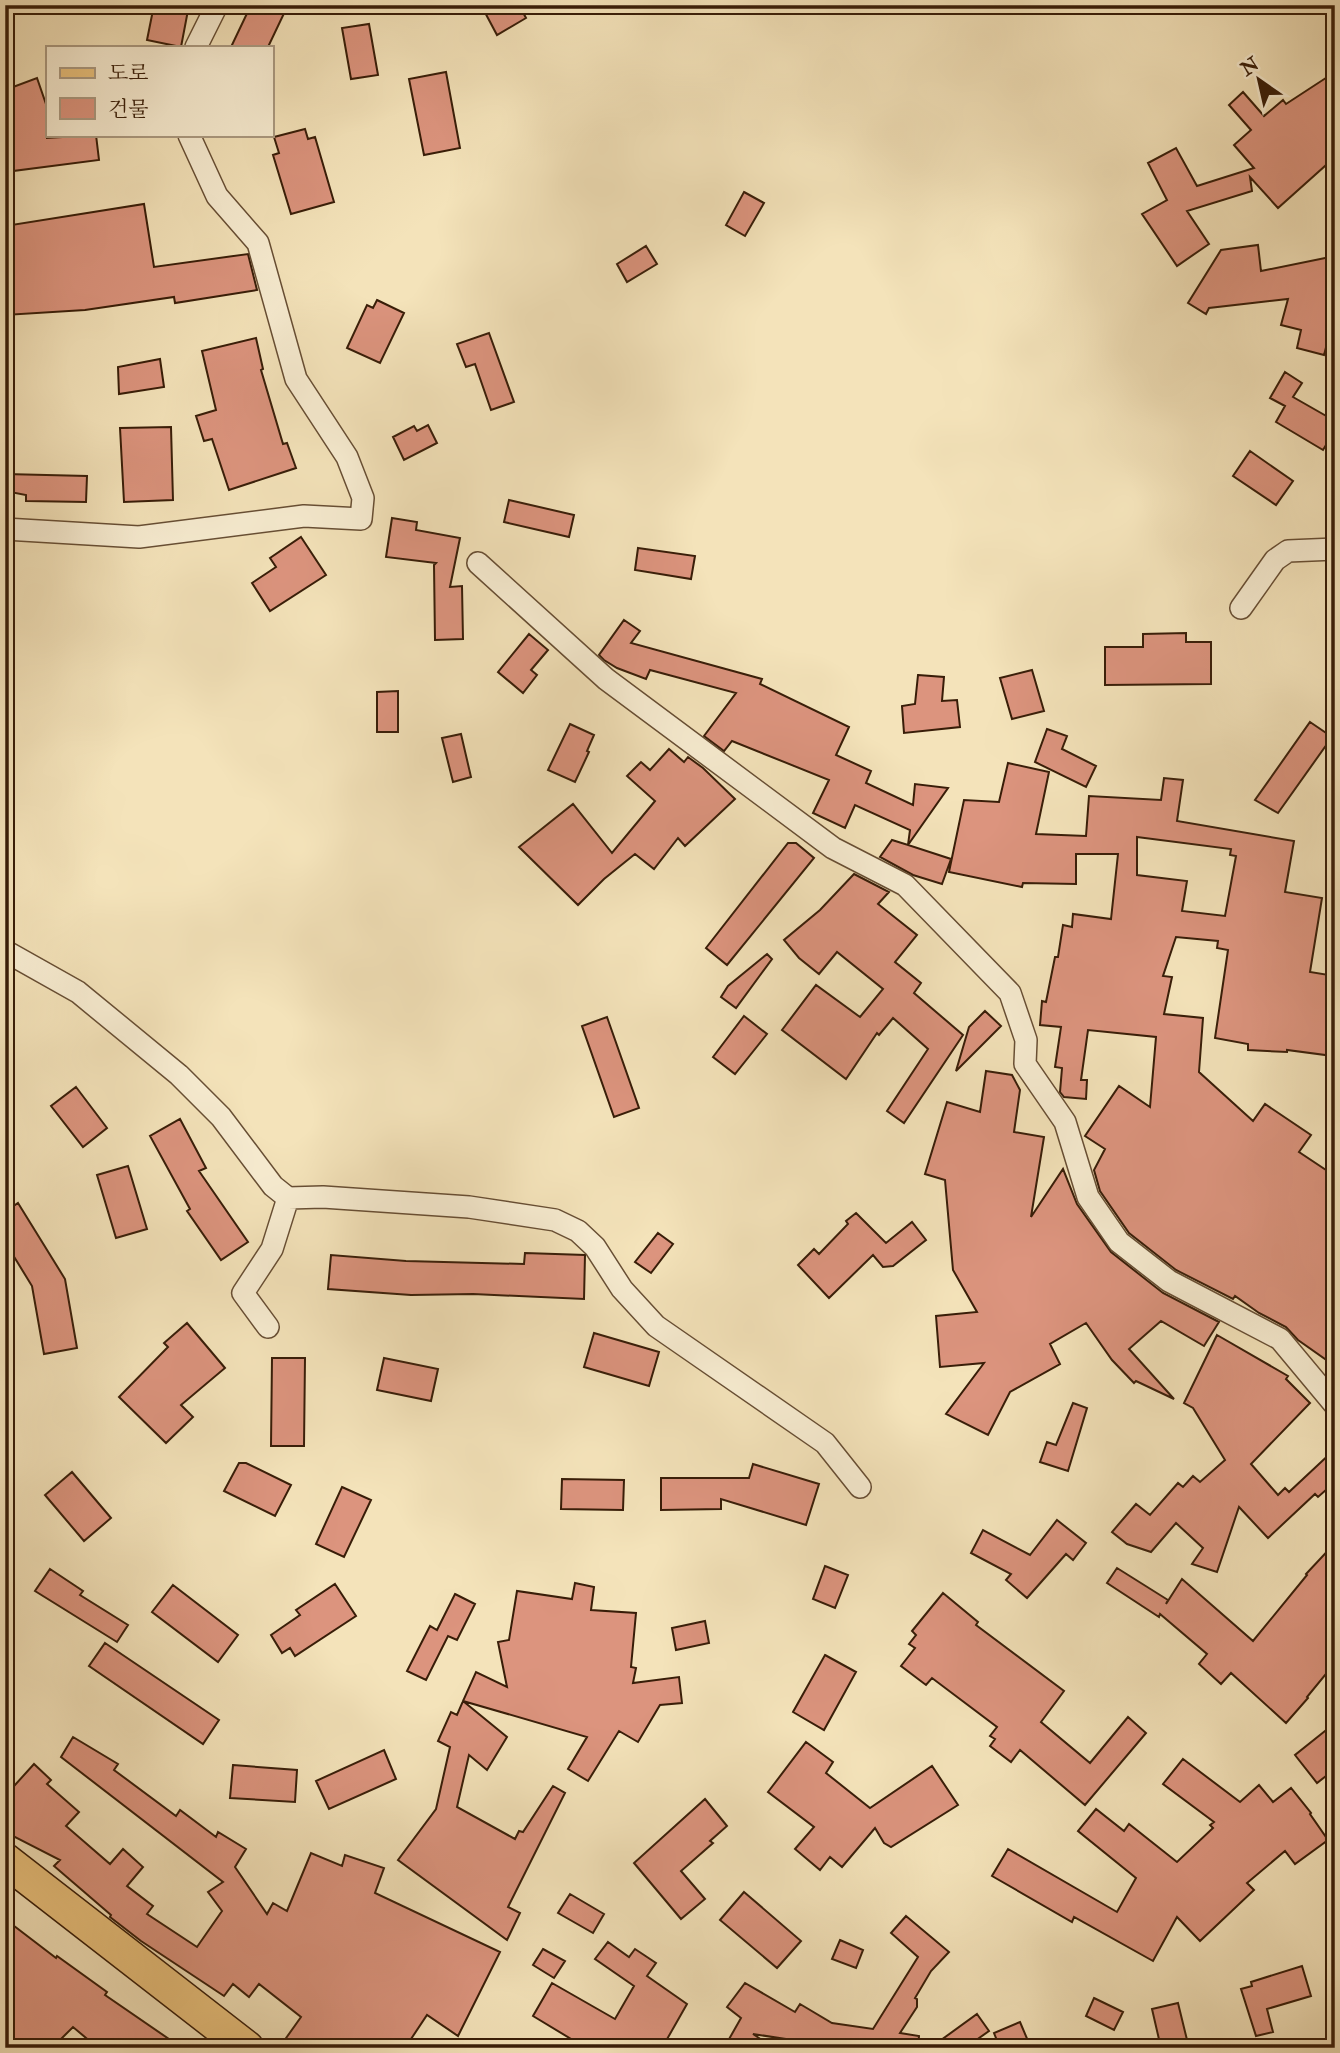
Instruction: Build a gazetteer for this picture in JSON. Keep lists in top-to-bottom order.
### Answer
{
  "legend": ["도로", "건물"],
  "north": "top left"
}
